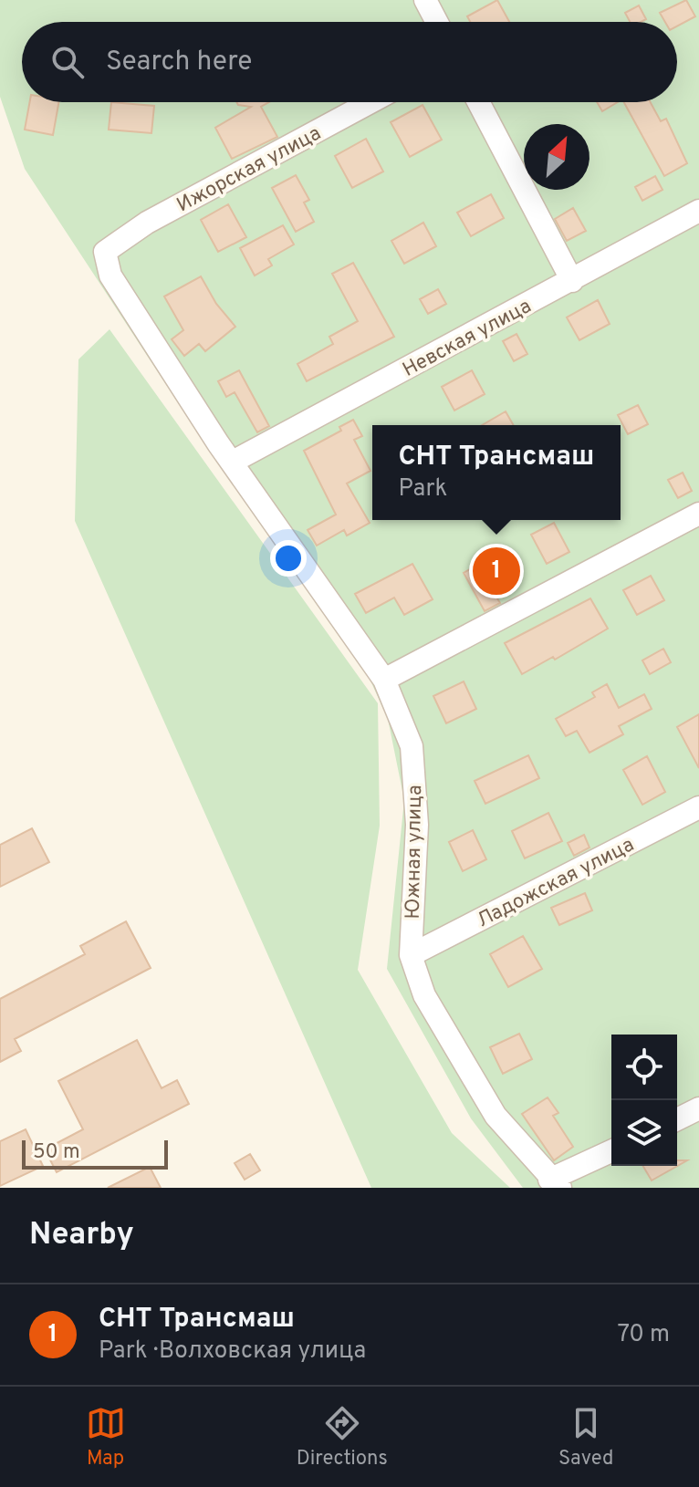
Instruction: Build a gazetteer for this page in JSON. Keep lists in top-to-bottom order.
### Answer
{
  "streets": {
    "street": [
      "Ижорская улица",
      "Невская улица",
      "Южная улица",
      "Ладожская улица"
    ]
  },
  "crossings": [
    ["Ижорская улица", "Южная улица"],
    ["Невская улица", "Южная улица"],
    ["Южная улица", "Ладожская улица"]
  ],
  "scale_bar": "50 m",
  "north": "top right",
  "page": {
    "search": "Search here",
    "popup": ["СНТ Трансмаш", "Park"],
    "pins": "1",
    "scale": "50 m",
    "heading": "Nearby",
    "list": [
      {
        "mark": "1",
        "name": "СНТ Трансмаш",
        "note": "Park · Волховская улица",
        "value": "70 m"
      }
    ],
    "nav": ["Map", "Directions", "Saved"]
  }
}
